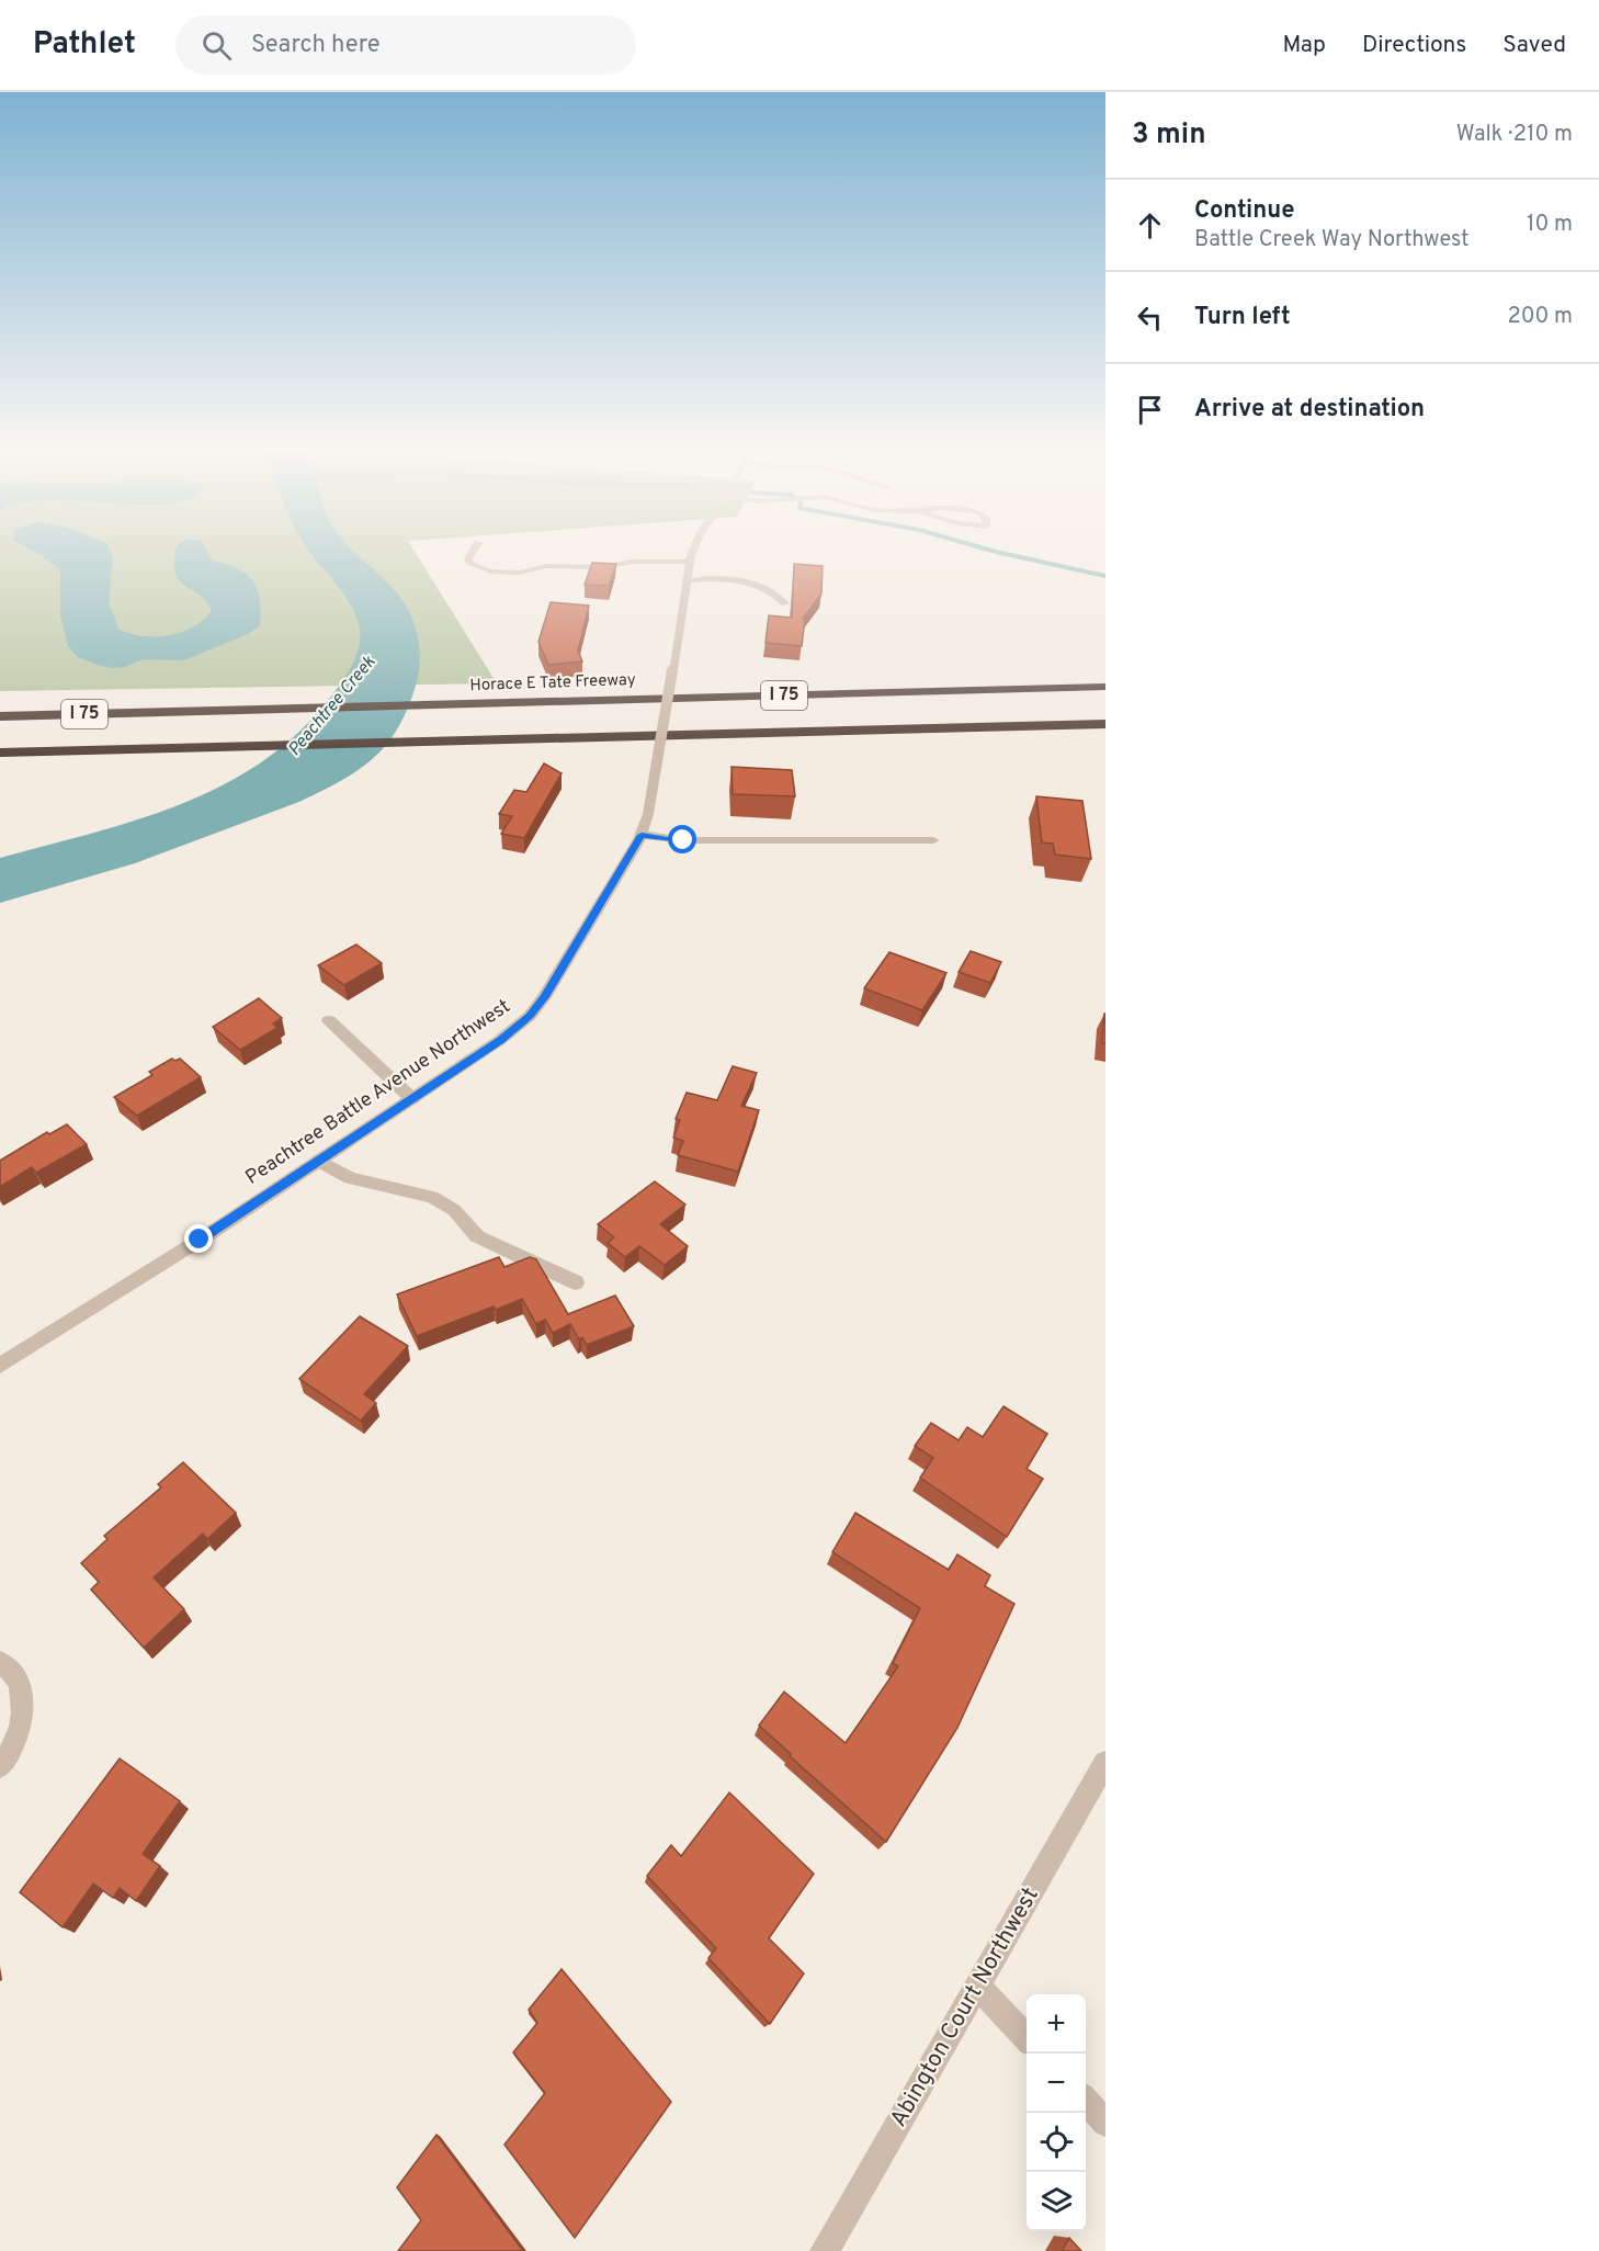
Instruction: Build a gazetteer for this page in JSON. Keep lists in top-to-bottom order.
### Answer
{
  "streets": {
    "highway": ["Horace E Tate Freeway", "I 75"],
    "street": ["Peachtree Battle Avenue Northwest", "Abington Court Northwest"]
  },
  "water": ["Peachtree Creek"],
  "page": {
    "header": "Pathlet",
    "search": "Search here",
    "nav": ["Map", "Directions", "Saved"],
    "heading": ["3 min", "Walk · 210 m"],
    "list": [
      ["Continue", "Battle Creek Way Northwest", "10 m"],
      ["Turn left", "200 m"],
      "Arrive at destination"
    ],
    "map_buttons": ["+", "−"]
  }
}
